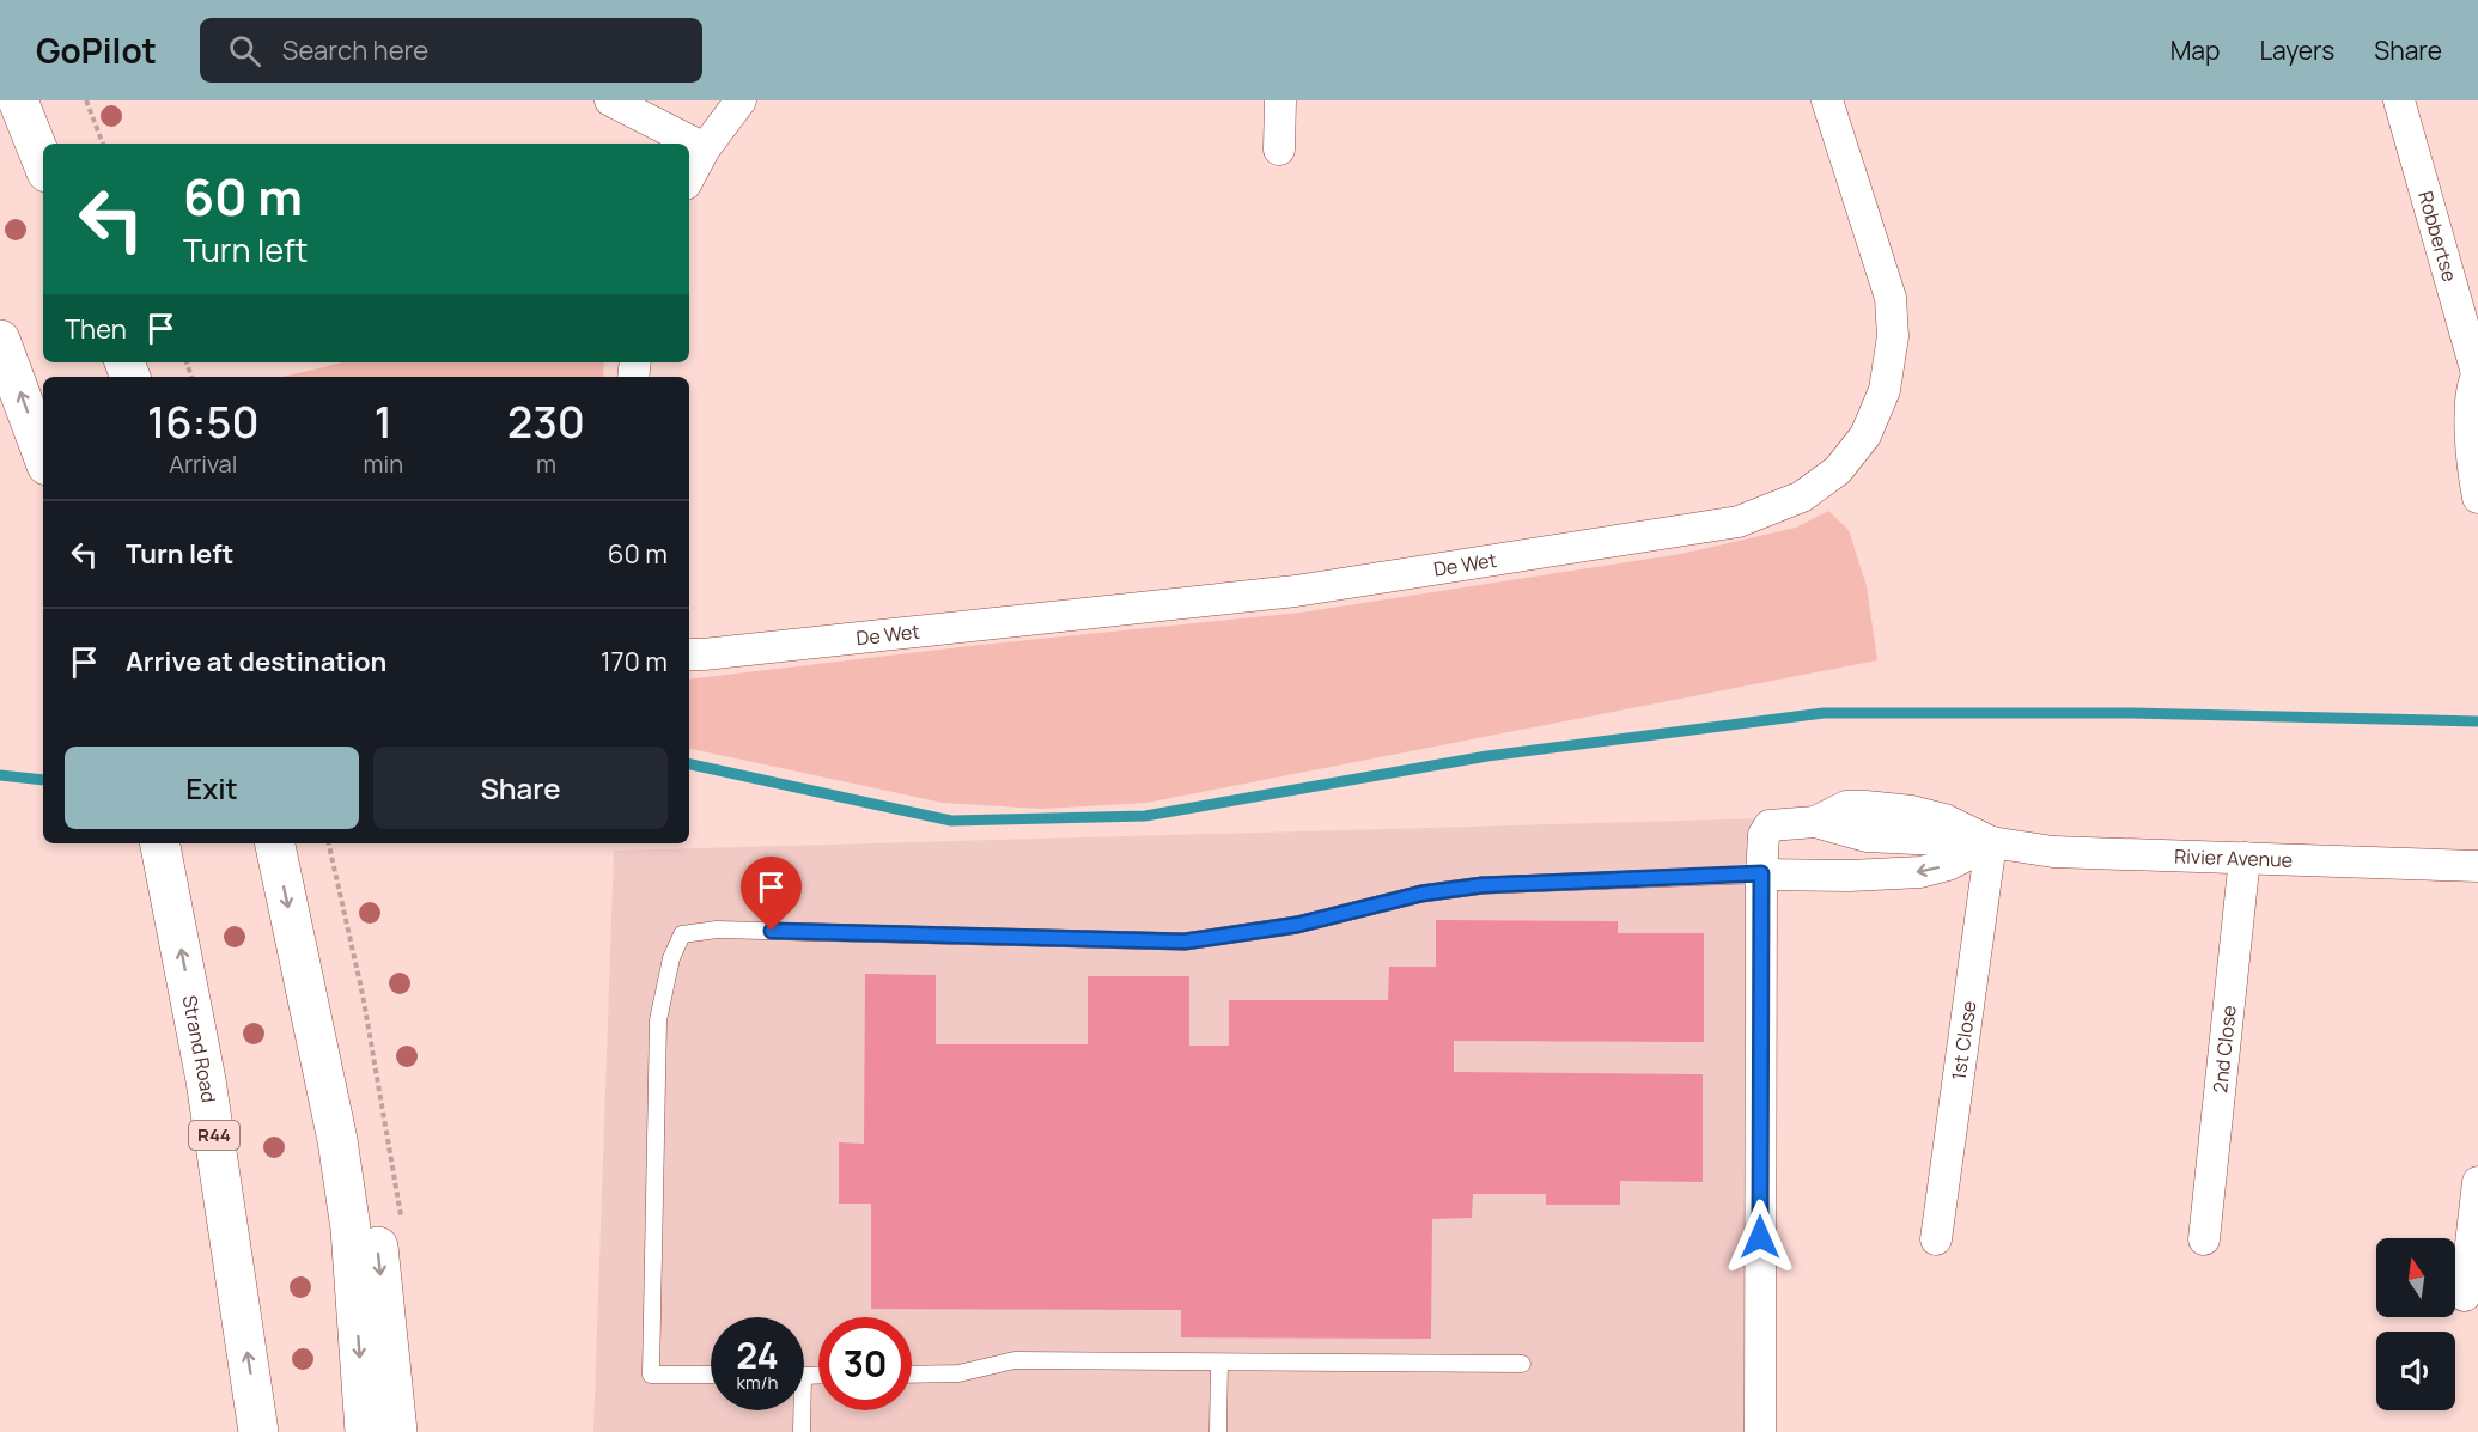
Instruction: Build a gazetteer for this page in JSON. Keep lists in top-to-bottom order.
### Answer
{
  "streets": {
    "main road": ["Strand Road", "R44"],
    "street": [
      "Robbertse",
      "De Wet",
      "Rivier Avenue",
      "1st Close",
      "2nd Close"
    ]
  },
  "crossings": [
    ["Rivier Avenue", "1st Close"],
    ["Rivier Avenue", "2nd Close"]
  ],
  "north": "top",
  "page": {
    "header": "GoPilot",
    "search": "Search here",
    "nav": ["Map", "Layers", "Share"],
    "turn": ["60 m", "Turn left"],
    "then": "Then",
    "eta": [
      "16:50",
      "Arrival",
      "1",
      "min",
      "230",
      "m"
    ],
    "list": [
      {
        "name": "Turn left",
        "value": "60 m"
      },
      {
        "name": "Arrive at destination",
        "value": "170 m"
      }
    ],
    "buttons": ["Exit", "Share"],
    "speed": "24 km/h",
    "limit": "30"
  }
}
